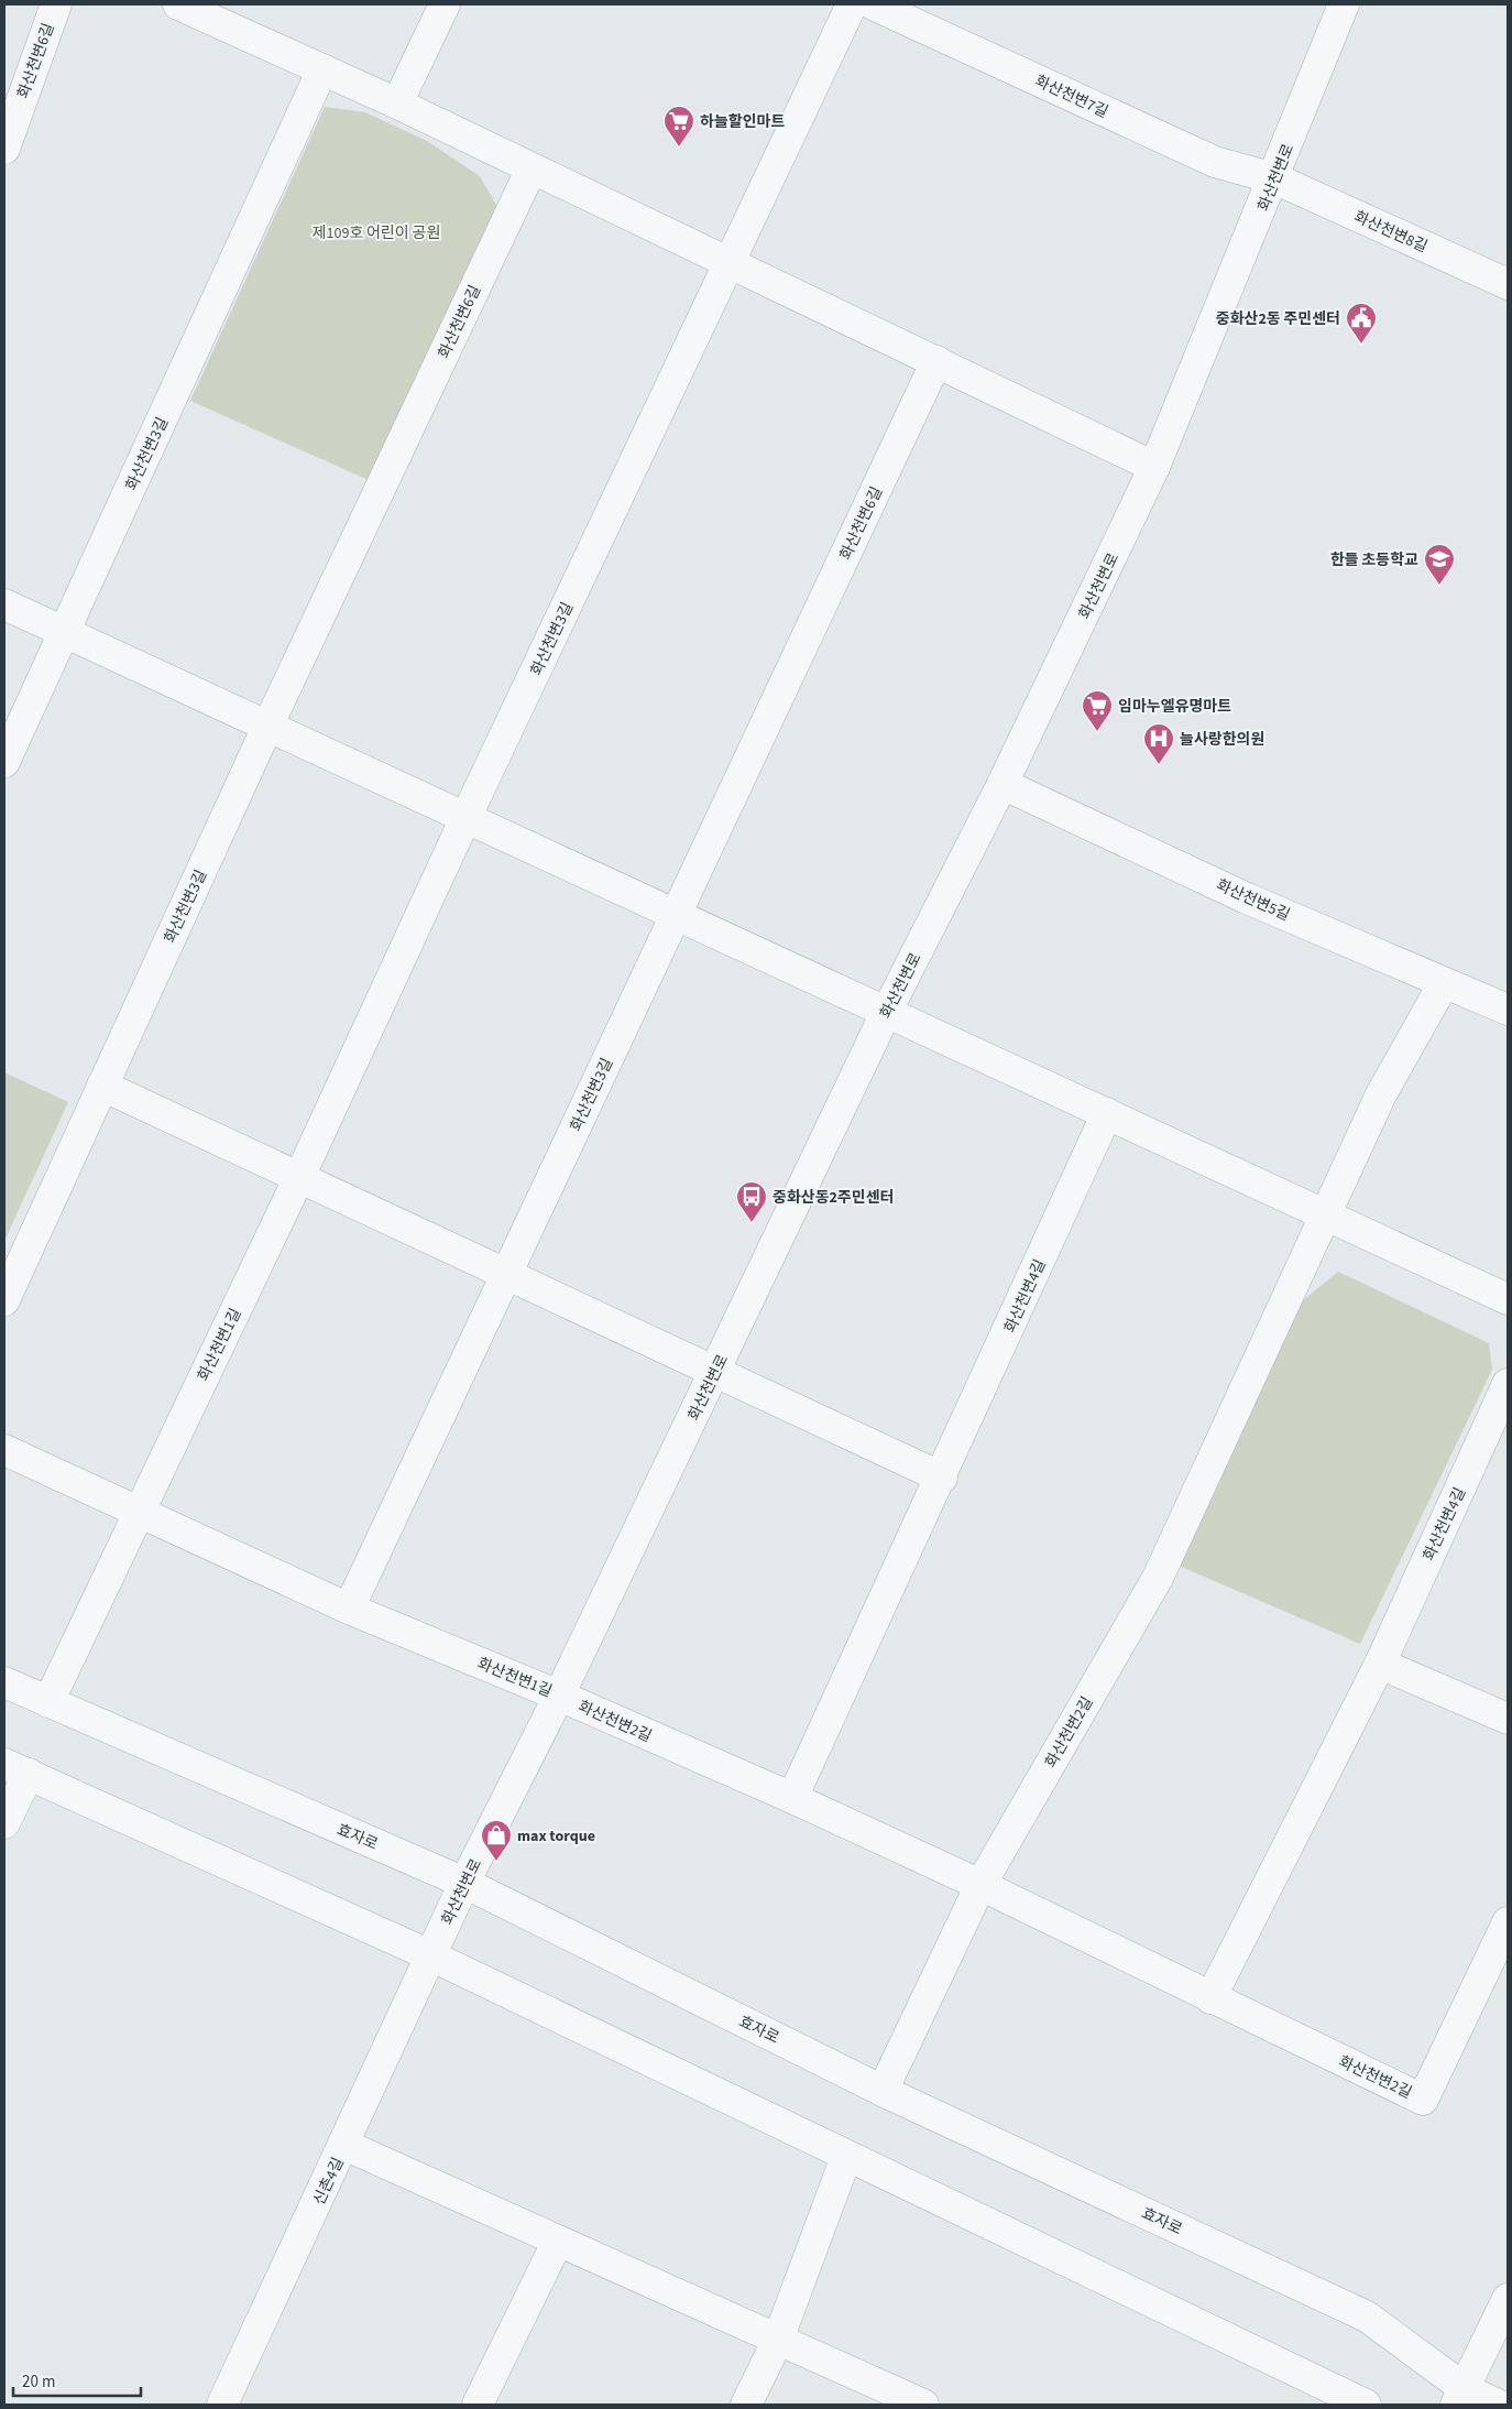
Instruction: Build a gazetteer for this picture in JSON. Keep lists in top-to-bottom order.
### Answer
{
  "streets": {
    "street": [
      "화산천변6길",
      "화산천변7길",
      "화산천변로",
      "화산천변8길",
      "화산천변3길",
      "화산천변5길",
      "화산천변4길",
      "화산천변1길",
      "화산천변2길",
      "효자로",
      "신촌4길"
    ]
  },
  "crossings": [
    ["화산천변6길", "화산천변3길"],
    ["화산천변7길", "화산천변로"],
    ["화산천변7길", "화산천변8길"],
    ["화산천변로", "화산천변8길"],
    ["화산천변로", "화산천변5길"],
    ["화산천변로", "화산천변1길"],
    ["화산천변로", "화산천변2길"],
    ["화산천변로", "효자로"],
    ["화산천변로", "신촌4길"],
    ["화산천변3길", "화산천변1길"],
    ["화산천변1길", "화산천변2길"]
  ],
  "parks": ["제109호 어린이 공원"],
  "places": {
    "supermarket": ["하늘할인마트", "임마누엘유명마트"],
    "public building": ["중화산2동 주민센터"],
    "school or university": ["한들 초등학교"],
    "hospital": ["늘사랑한의원"],
    "bus stop": ["중화산동2주민센터"],
    "shop": ["max torque"]
  },
  "scale_bar": "20 m"
}
